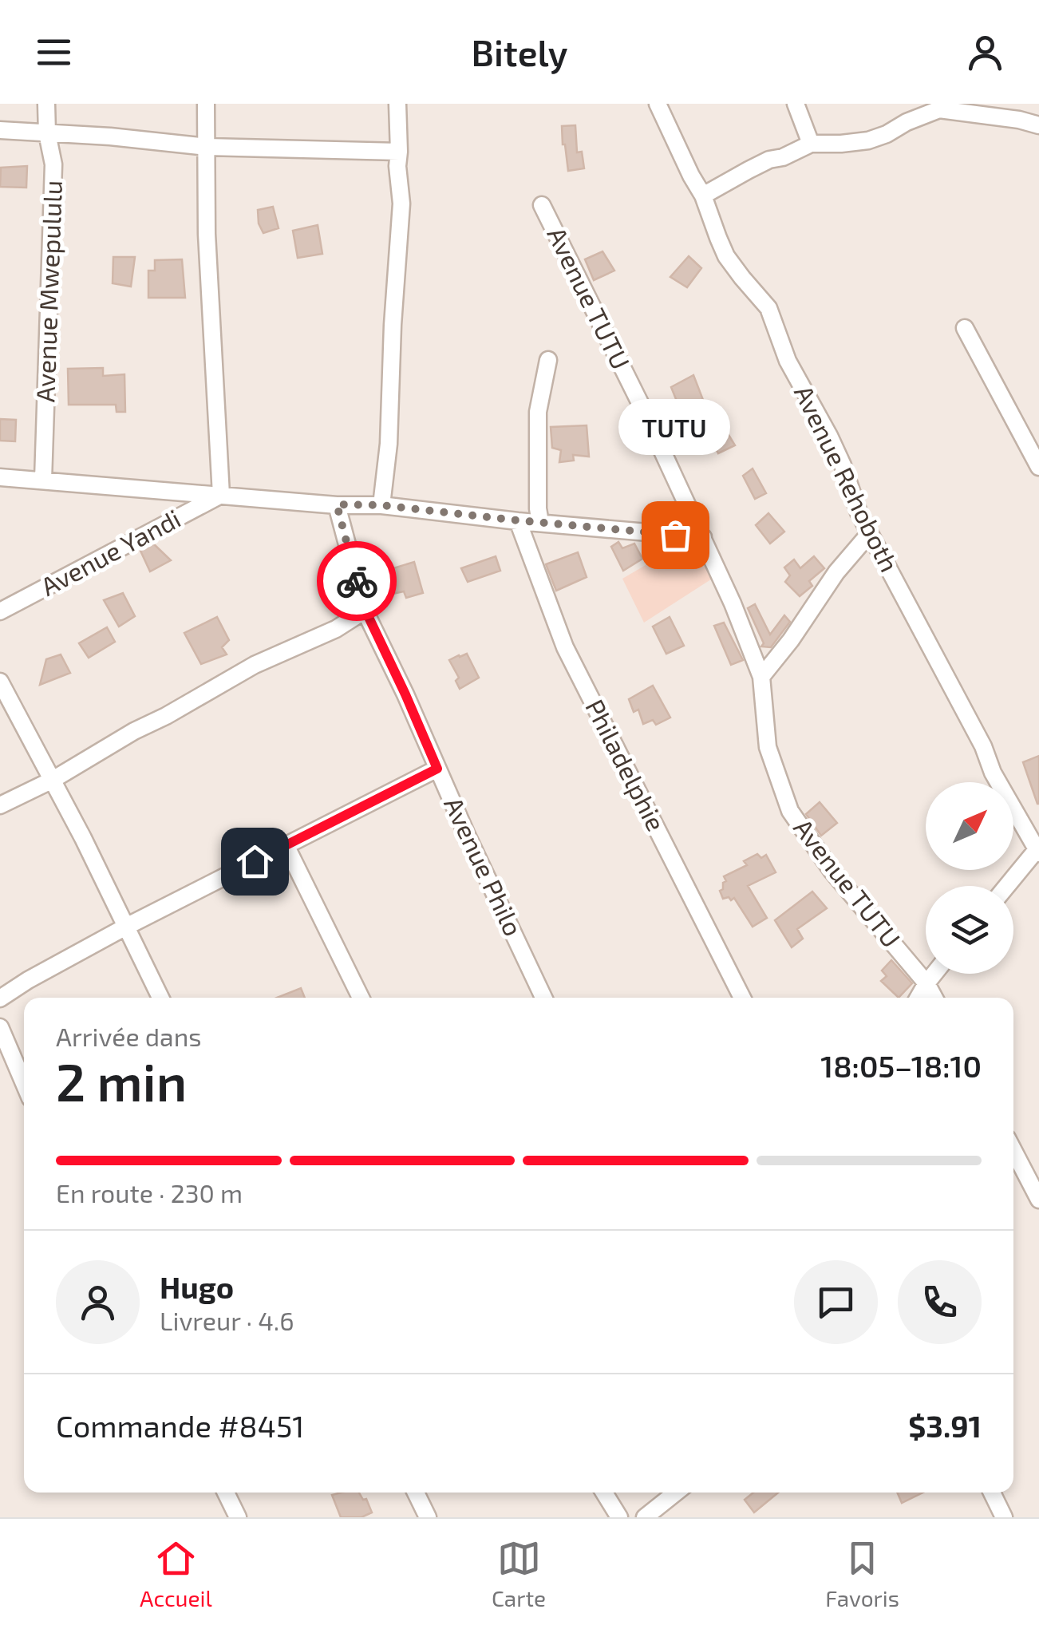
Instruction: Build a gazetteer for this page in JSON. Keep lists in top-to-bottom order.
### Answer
{
  "streets": {
    "street": [
      "Avenue Mwepululu",
      "Avenue TUTU",
      "Avenue Rehoboth",
      "Avenue Yandi",
      "Philadelphie",
      "Avenue Philo"
    ]
  },
  "places": ["TUTU"],
  "north": "top right",
  "page": {
    "header": "Bitely",
    "bubble": "TUTU",
    "heading": ["2 min", "Arrivée dans", "18:05–18:10"],
    "panel": [
      "Hugo",
      "Livreur · 4.6",
      "Commande #8451",
      "$3.91"
    ],
    "bar": "En route · 230 m",
    "tabs": ["Accueil", "Carte", "Favoris"]
  }
}
